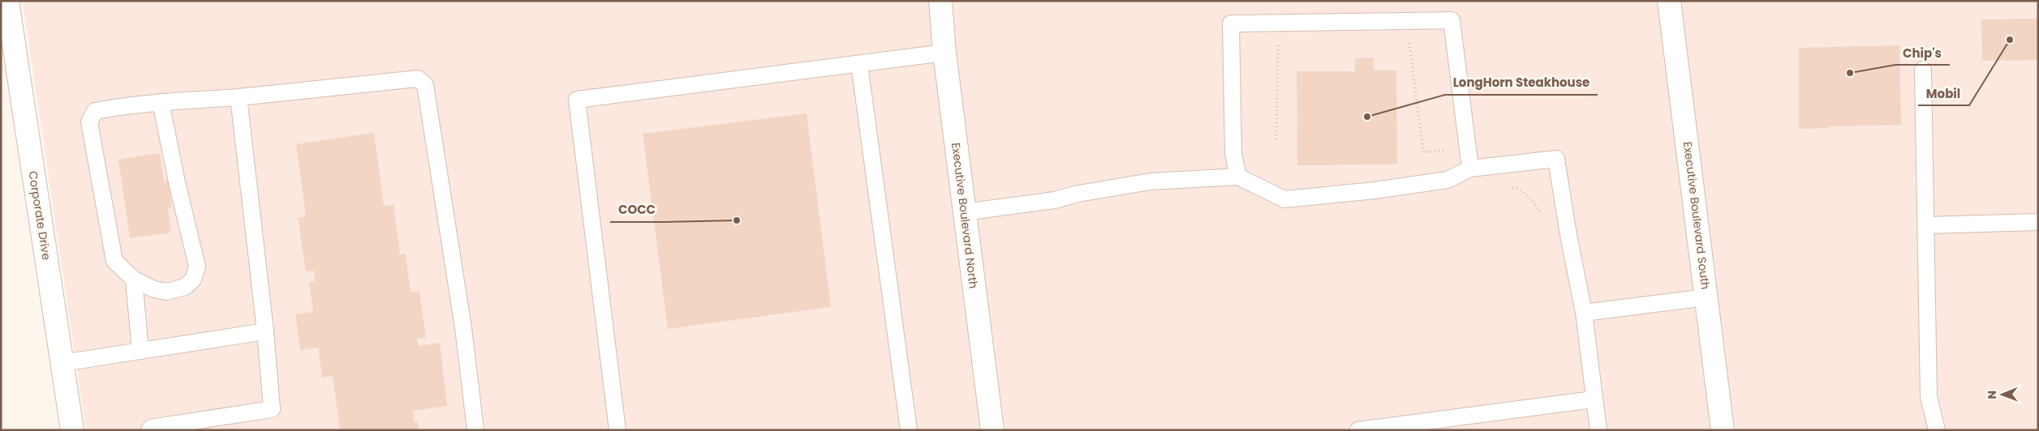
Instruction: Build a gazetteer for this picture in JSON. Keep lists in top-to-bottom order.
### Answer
{
  "streets": {
    "street": ["Corporate Drive", "Executive Boulevard North", "Executive Boulevard South"]
  },
  "places": [
    "Mobil",
    "Chip's",
    "LongHorn Steakhouse",
    "COCC"
  ],
  "north": "left"
}
